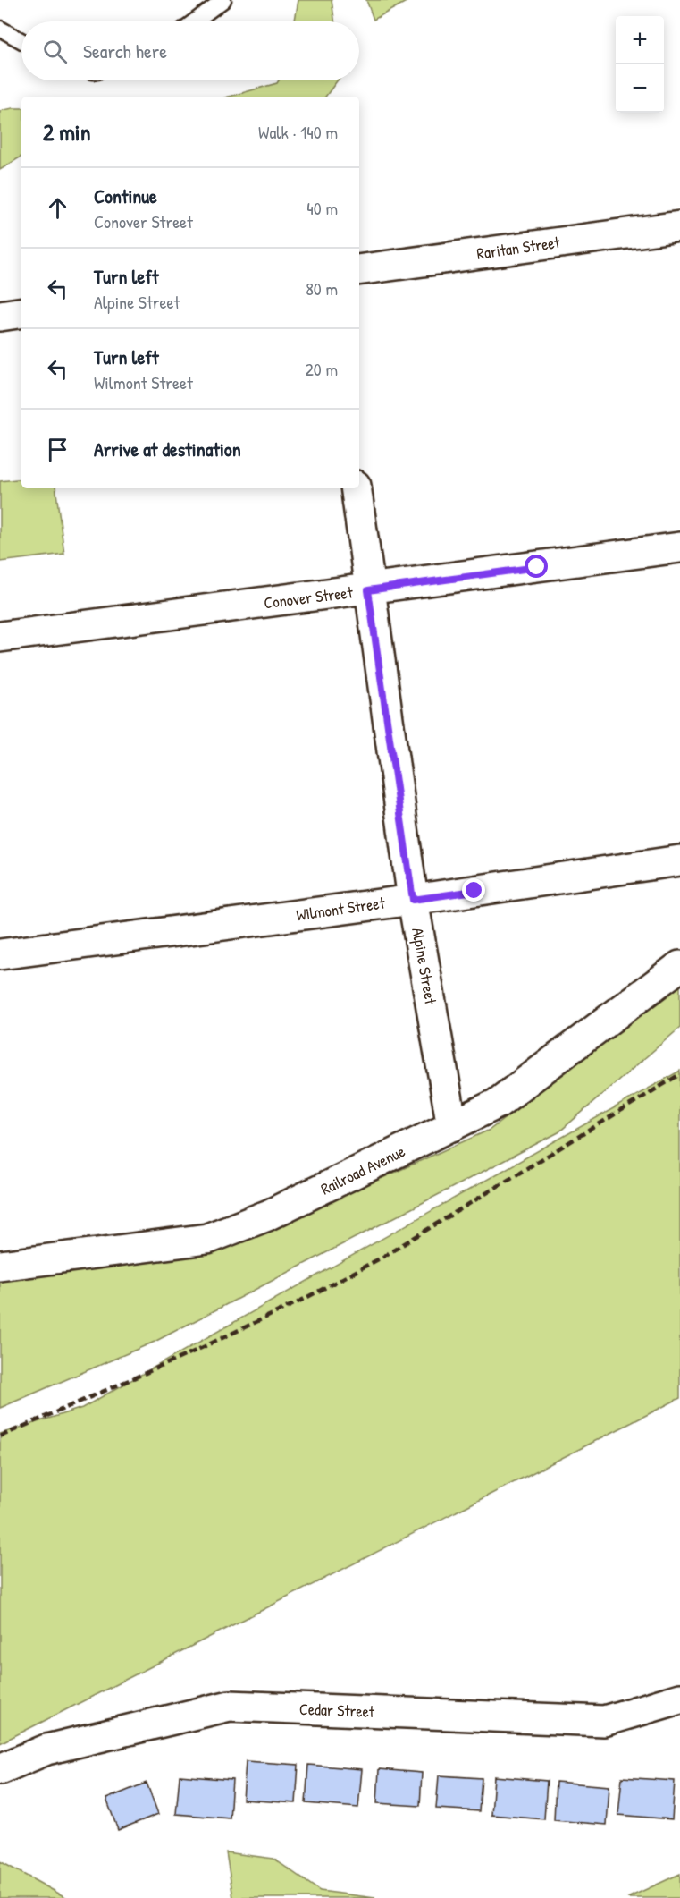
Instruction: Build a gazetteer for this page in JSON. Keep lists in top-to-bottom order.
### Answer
{
  "streets": {
    "street": [
      "Raritan Street",
      "Conover Street",
      "Wilmont Street",
      "Alpine Street",
      "Railroad Avenue",
      "Cedar Street"
    ]
  },
  "crossings": [
    ["Conover Street", "Alpine Street"],
    ["Wilmont Street", "Alpine Street"],
    ["Alpine Street", "Railroad Avenue"]
  ],
  "page": {
    "map_buttons": ["+", "−"],
    "search": "Search here",
    "heading": ["2 min", "Walk · 140 m"],
    "list": [
      ["Continue", "Conover Street", "40 m"],
      ["Turn left", "Alpine Street", "80 m"],
      ["Turn left", "Wilmont Street", "20 m"],
      "Arrive at destination"
    ]
  }
}
